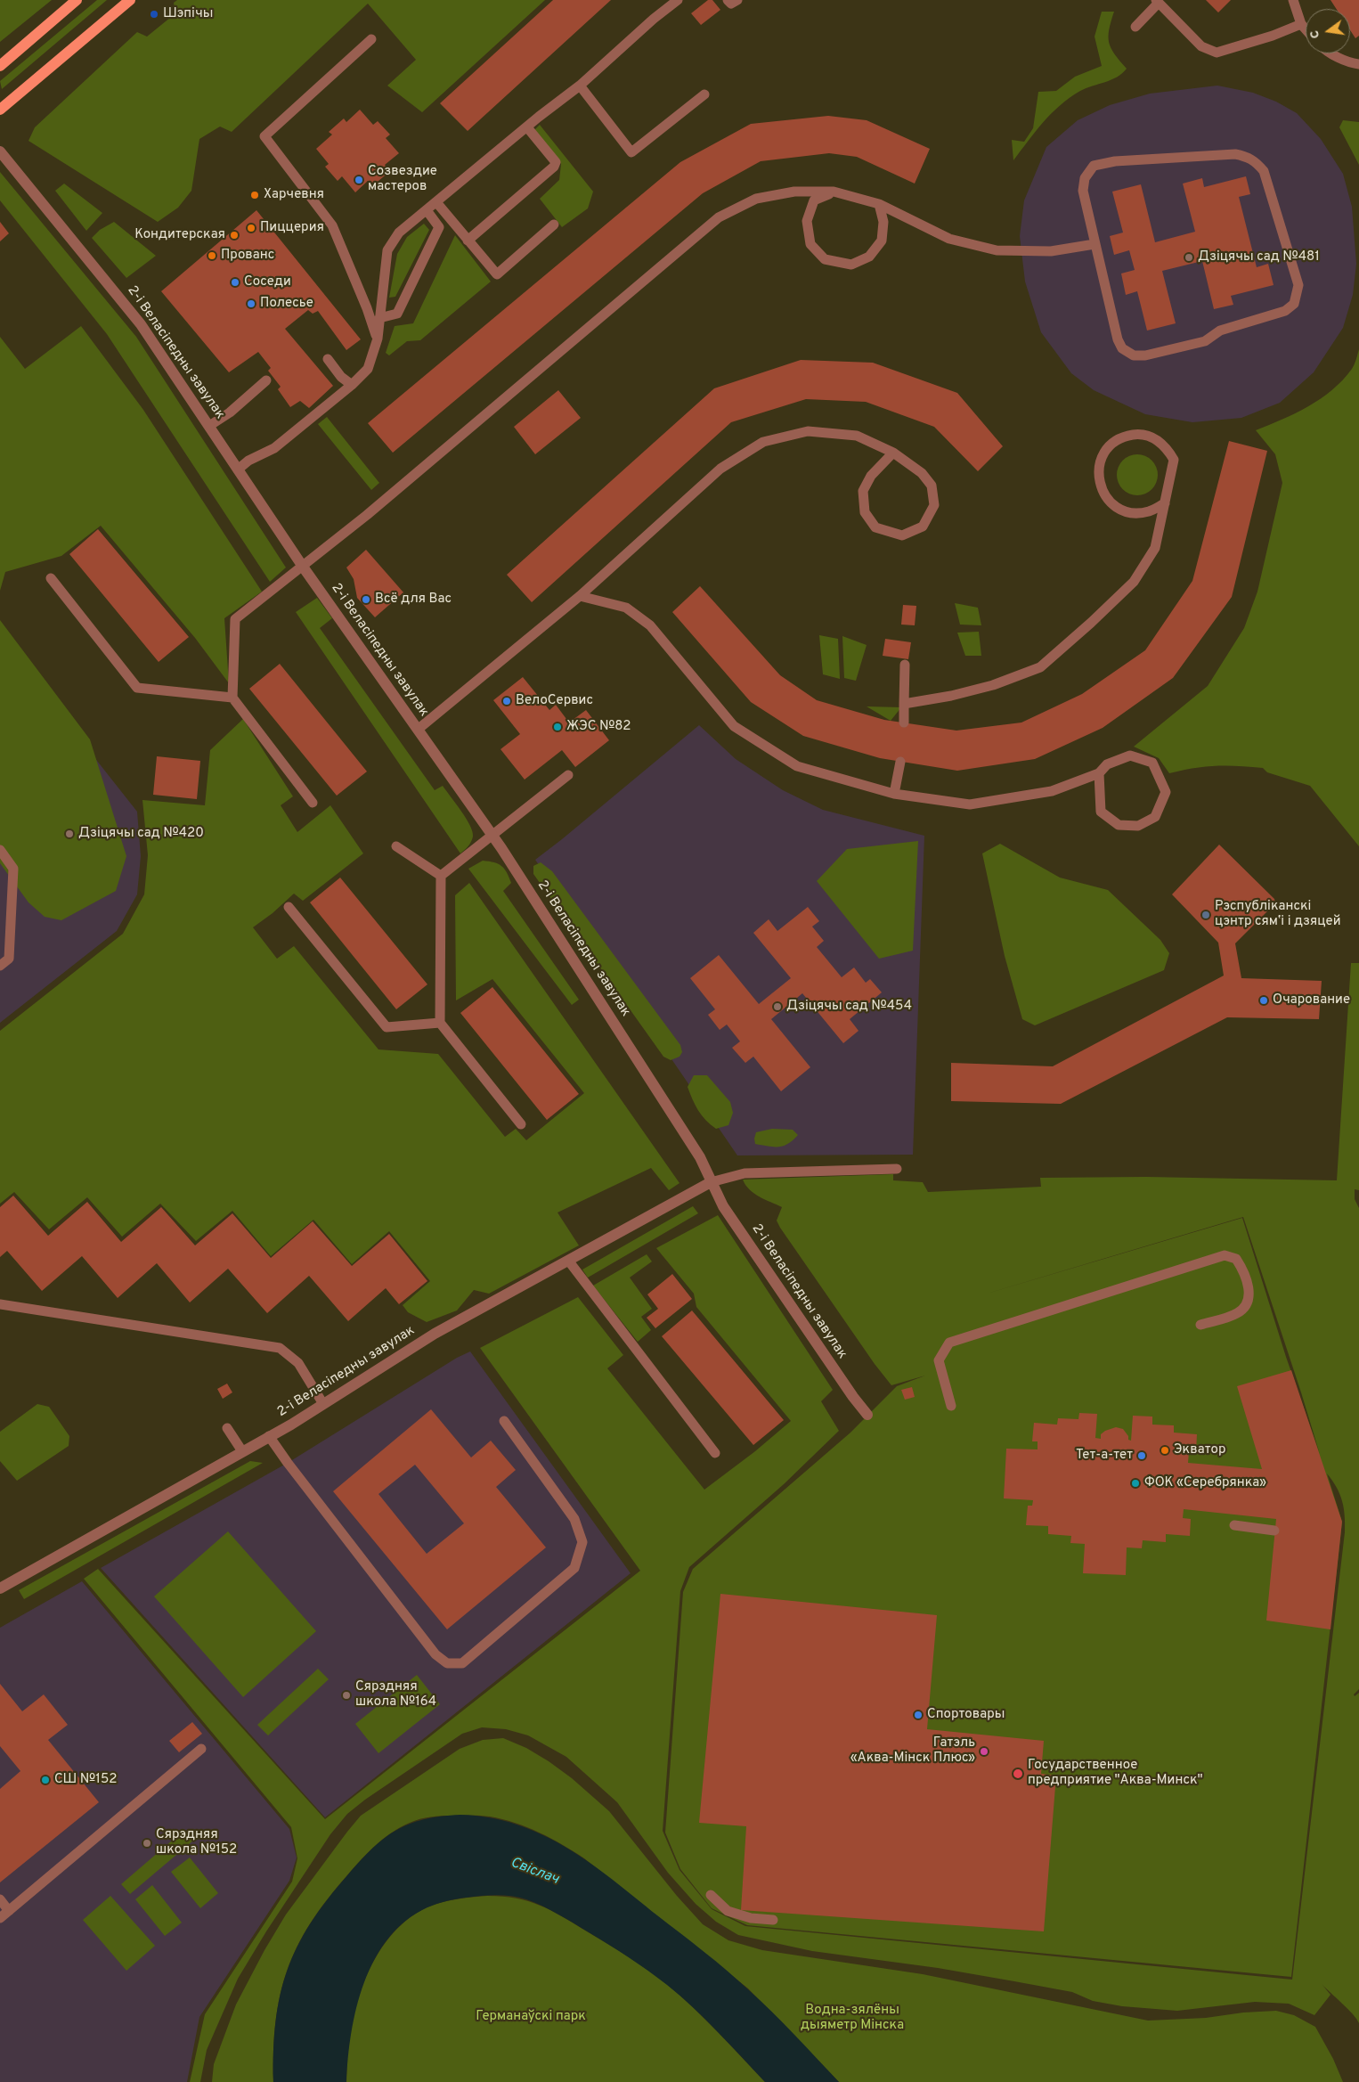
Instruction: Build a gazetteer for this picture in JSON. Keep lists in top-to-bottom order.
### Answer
{
  "streets": {
    "street": ["2-і Веласіпедны завулак"]
  },
  "water": ["Свіслач"],
  "parks": ["Водна-зялёны дыяметр Мінска", "Германаўскі парк"],
  "places": [
    "Шэпічы",
    "Созвездие мастеров",
    "Харчевня",
    "Пиццерия",
    "Кондитерская",
    "Прованс",
    "Дзіцячы сад №481",
    "Соседи",
    "Полесье",
    "Всё для Вас",
    "ВелоСервис",
    "ЖЭС №82",
    "Дзіцячы сад №420",
    "Рэспубліканскі цэнтр сямʼі і дзяцей",
    "Очарование",
    "Дзіцячы сад №454",
    "Экватор",
    "Тет-а-тет",
    "ФОК «Серебрянка»",
    "Сярэдняя школа №164",
    "Спортовары",
    "Гатэль «Аква-Мінск Плюс»",
    "Государственное предприятие \"Аква-Минск\"",
    "СШ №152",
    "Сярэдняя школа №152"
  ],
  "north": "left"
}
